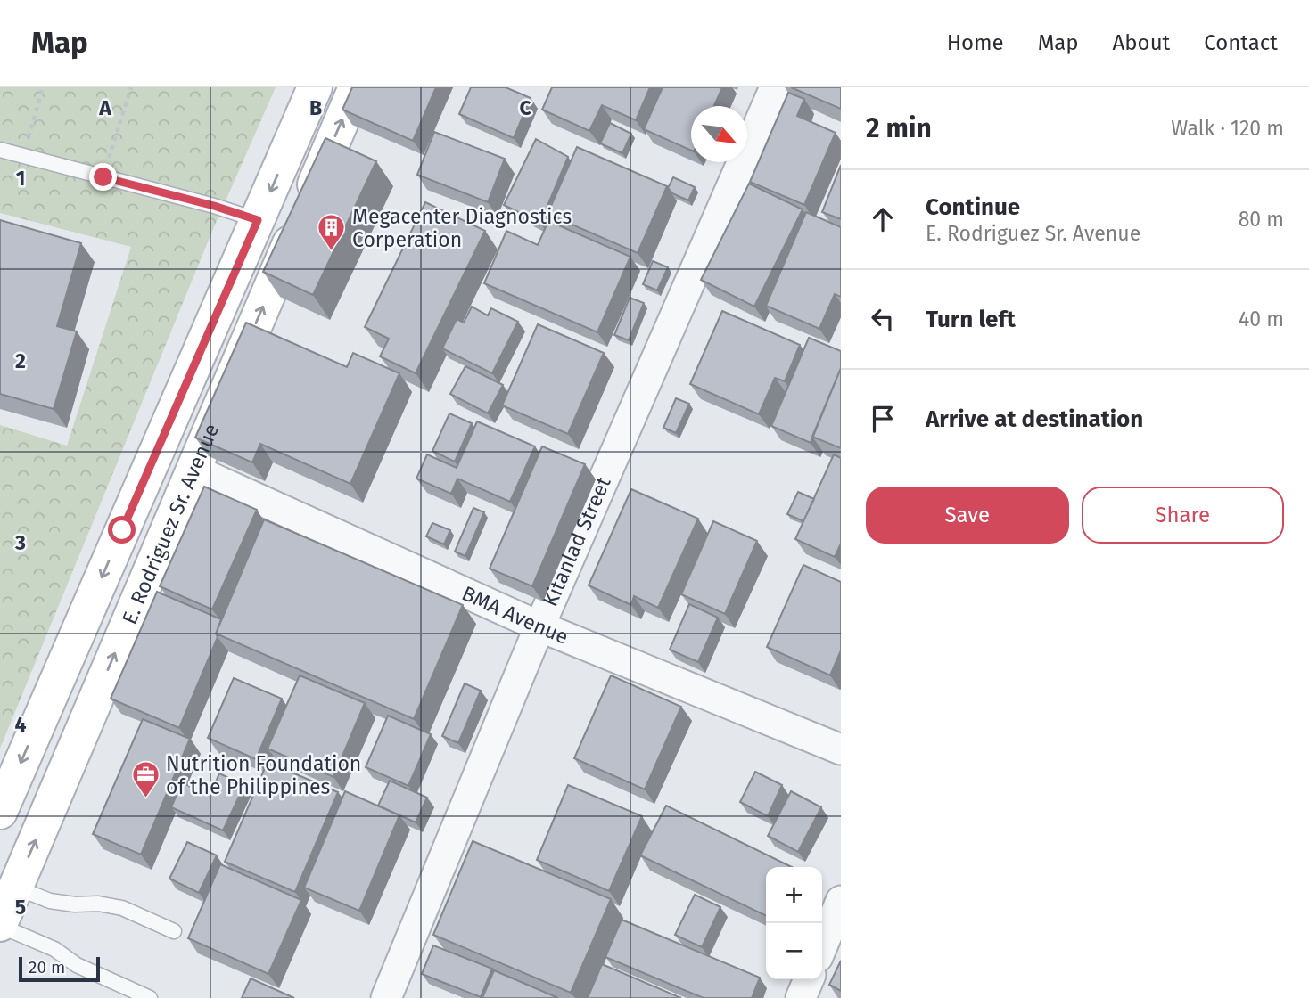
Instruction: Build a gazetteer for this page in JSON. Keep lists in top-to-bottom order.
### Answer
{
  "streets": {
    "main road": ["E. Rodriguez Sr. Avenue"],
    "street": ["Kitanlad Street", "BMA Avenue"]
  },
  "crossings": [
    ["E. Rodriguez Sr. Avenue", "BMA Avenue"],
    ["Kitanlad Street", "BMA Avenue"]
  ],
  "places": {
    "building": ["Megacenter Diagnostics Corperation"],
    "office": ["Nutrition Foundation of the Philippines"]
  },
  "scale_bar": "20 m",
  "north": "bottom right",
  "page": {
    "header": "Map",
    "nav": [
      "Home",
      "Map",
      "About",
      "Contact"
    ],
    "heading": ["2 min", "Walk · 120 m"],
    "list": [
      ["Continue", "E. Rodriguez Sr. Avenue", "80 m"],
      ["Turn left", "40 m"],
      "Arrive at destination"
    ],
    "buttons": ["Save", "Share"],
    "map_buttons": ["+", "−"],
    "scale": "20 m"
  },
  "grid": {
    "columns": ["A", "B", "C"],
    "rows": [
      "1",
      "2",
      "3",
      "4",
      "5"
    ]
  }
}
